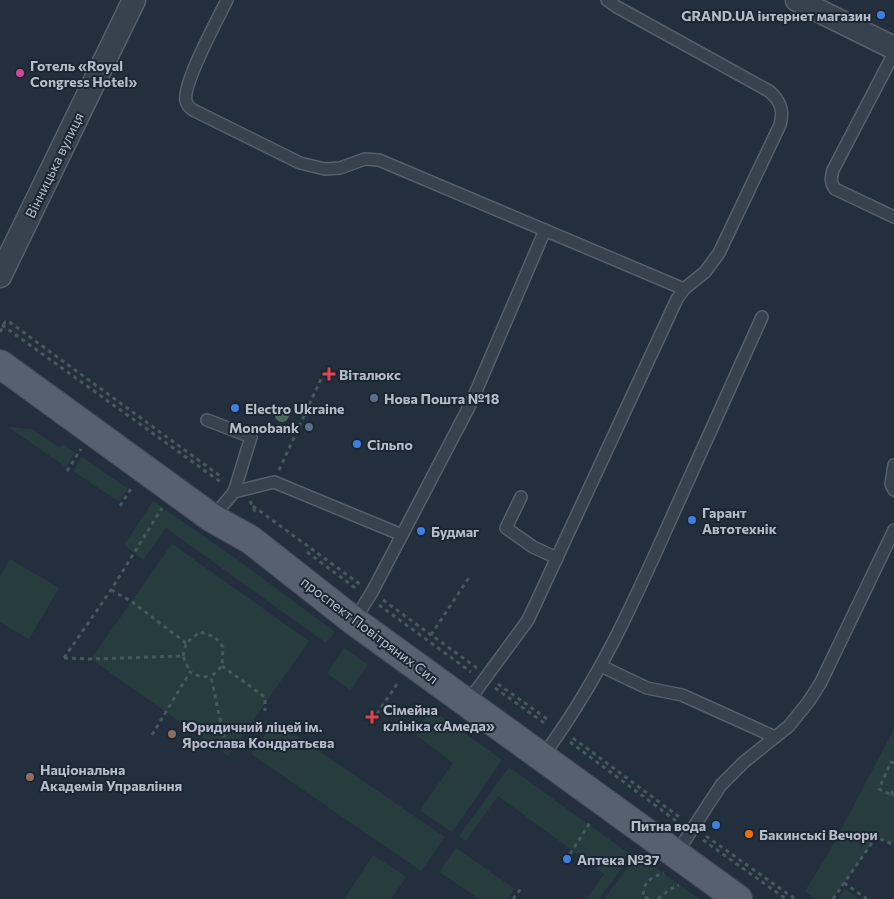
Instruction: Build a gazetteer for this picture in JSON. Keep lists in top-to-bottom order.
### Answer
{
  "streets": {
    "main road": ["проспект Повітряних Сил"],
    "street": ["Вінницька вулиця"]
  },
  "places": {
    "other": [
      "GRAND.UA інтернет магазин",
      "Готель «Royal Congress Hotel»",
      "Нова Пошта №18",
      "Electro Ukraine",
      "Monobank",
      "Сільпо",
      "Гарант Автотехнік",
      "Будмаг",
      "Юридичний ліцей ім. Ярослава Кондратьєва",
      "Національна Академія Управління",
      "Питна вода",
      "Бакинські Вечори",
      "Аптека №37"
    ],
    "health": ["Віталюкс", "Сімейна клініка «Амеда»"]
  }
}
